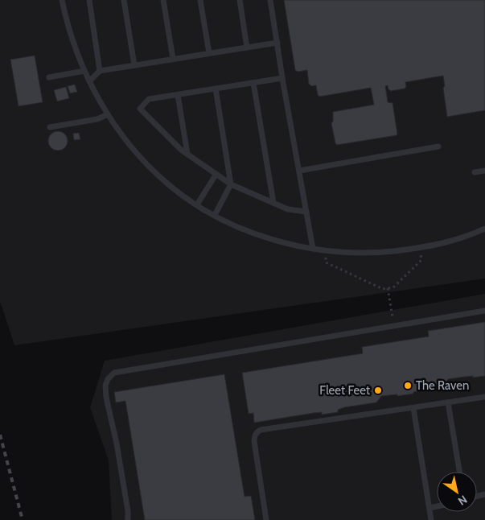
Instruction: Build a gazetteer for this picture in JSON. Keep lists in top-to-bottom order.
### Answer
{
  "places": ["The Raven", "Fleet Feet"],
  "north": "bottom right"
}
